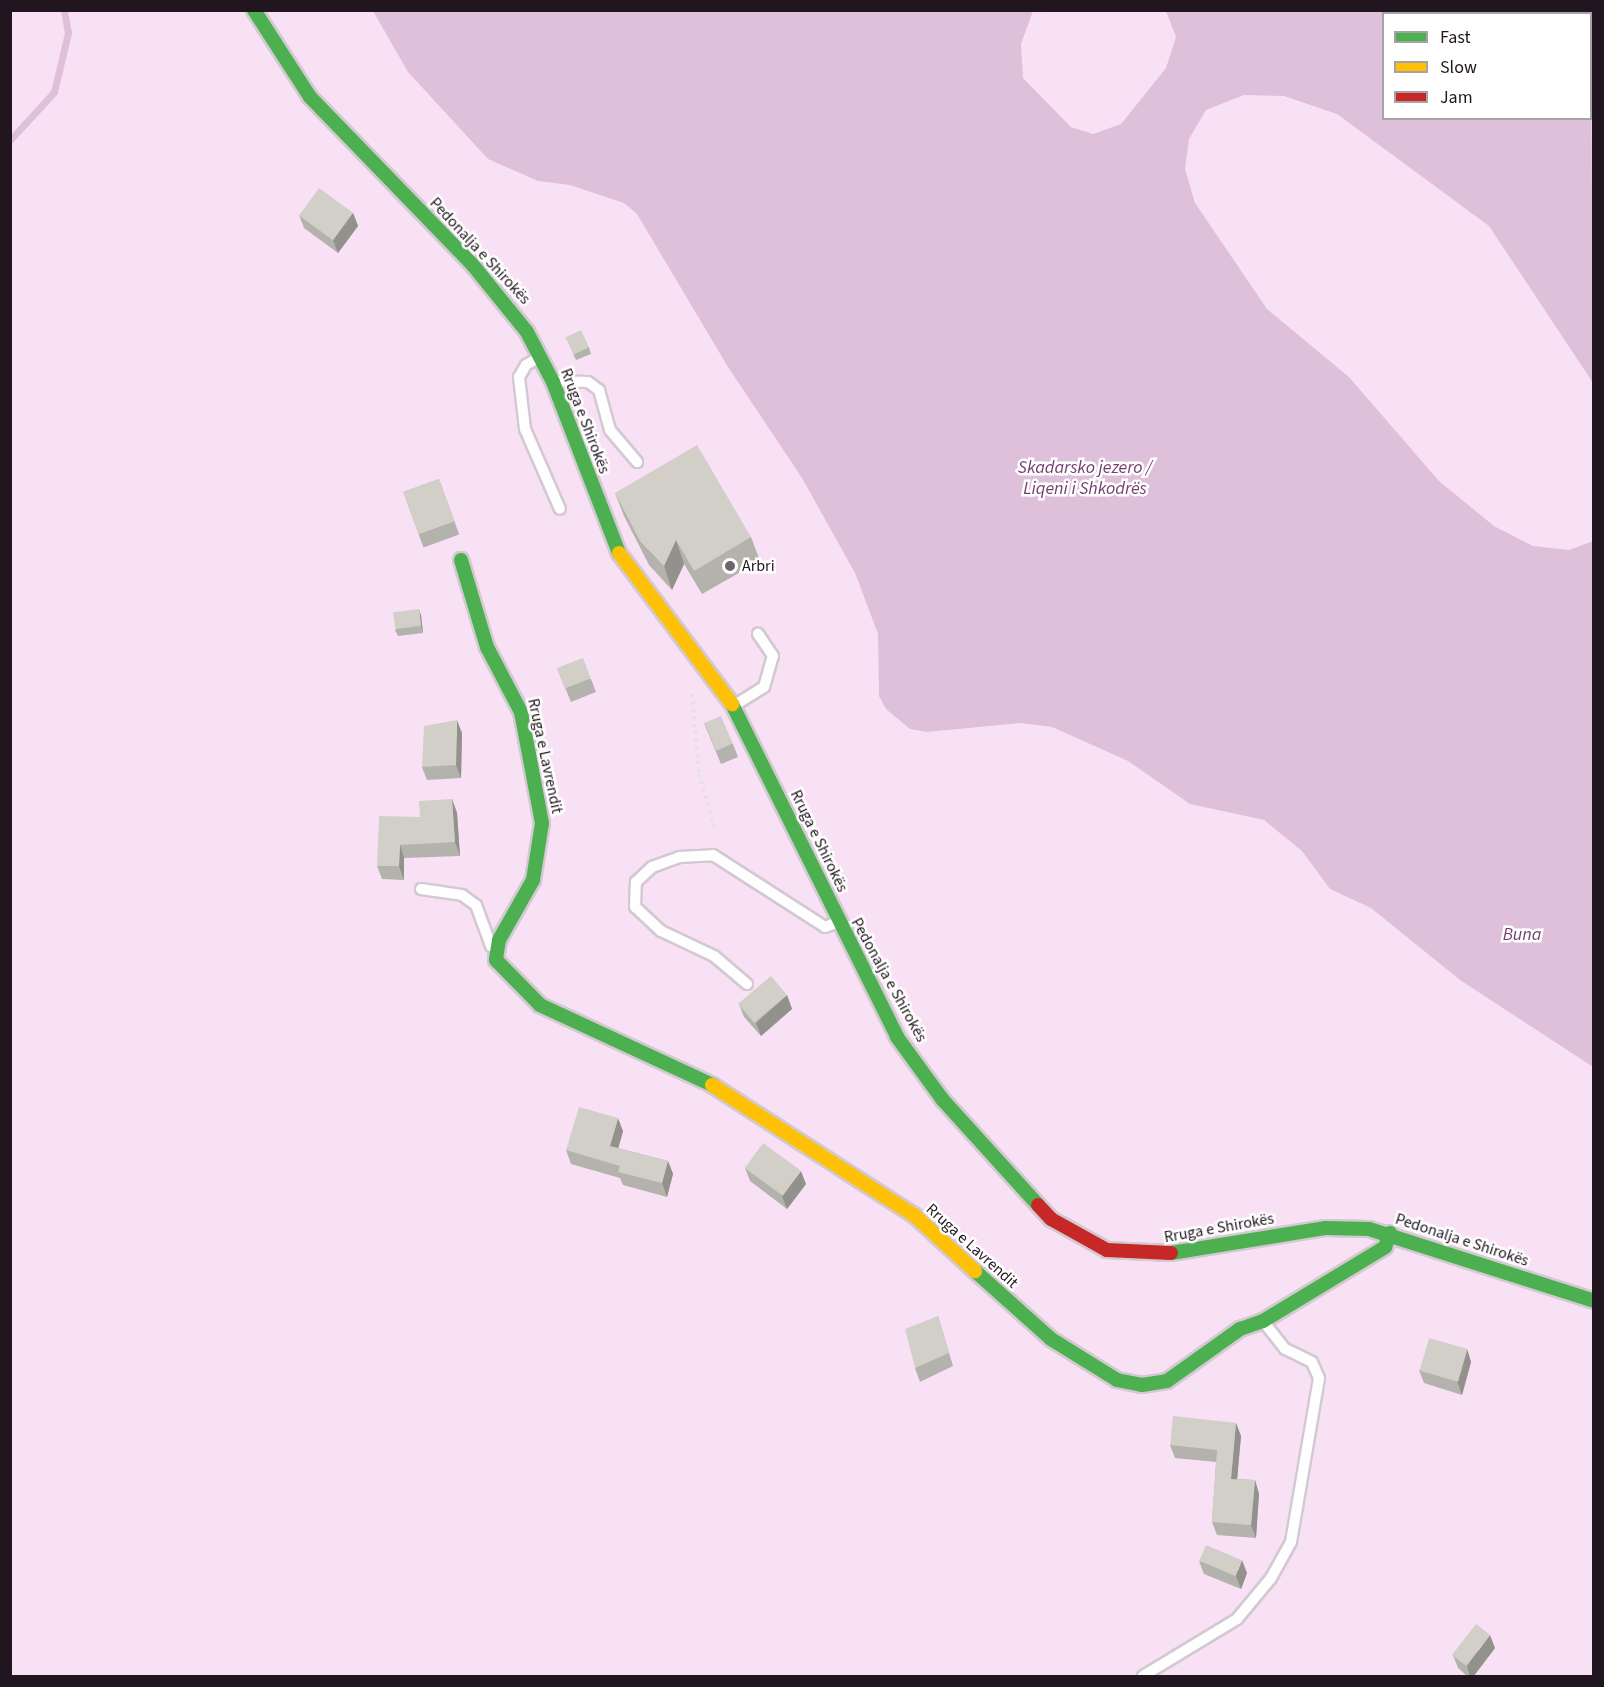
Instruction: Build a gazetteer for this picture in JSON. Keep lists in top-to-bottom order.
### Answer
{
  "streets": {
    "main road": ["Rruga e Shirokës", "Rruga e Lavrendit"]
  },
  "crossings": [
    ["Rruga e Shirokës", "Rruga e Lavrendit"]
  ],
  "water": ["Skadarsko jezero / Liqeni i Shkodrës", "Buna"],
  "places": ["Arbri"],
  "legend": ["Fast", "Slow", "Jam"]
}
